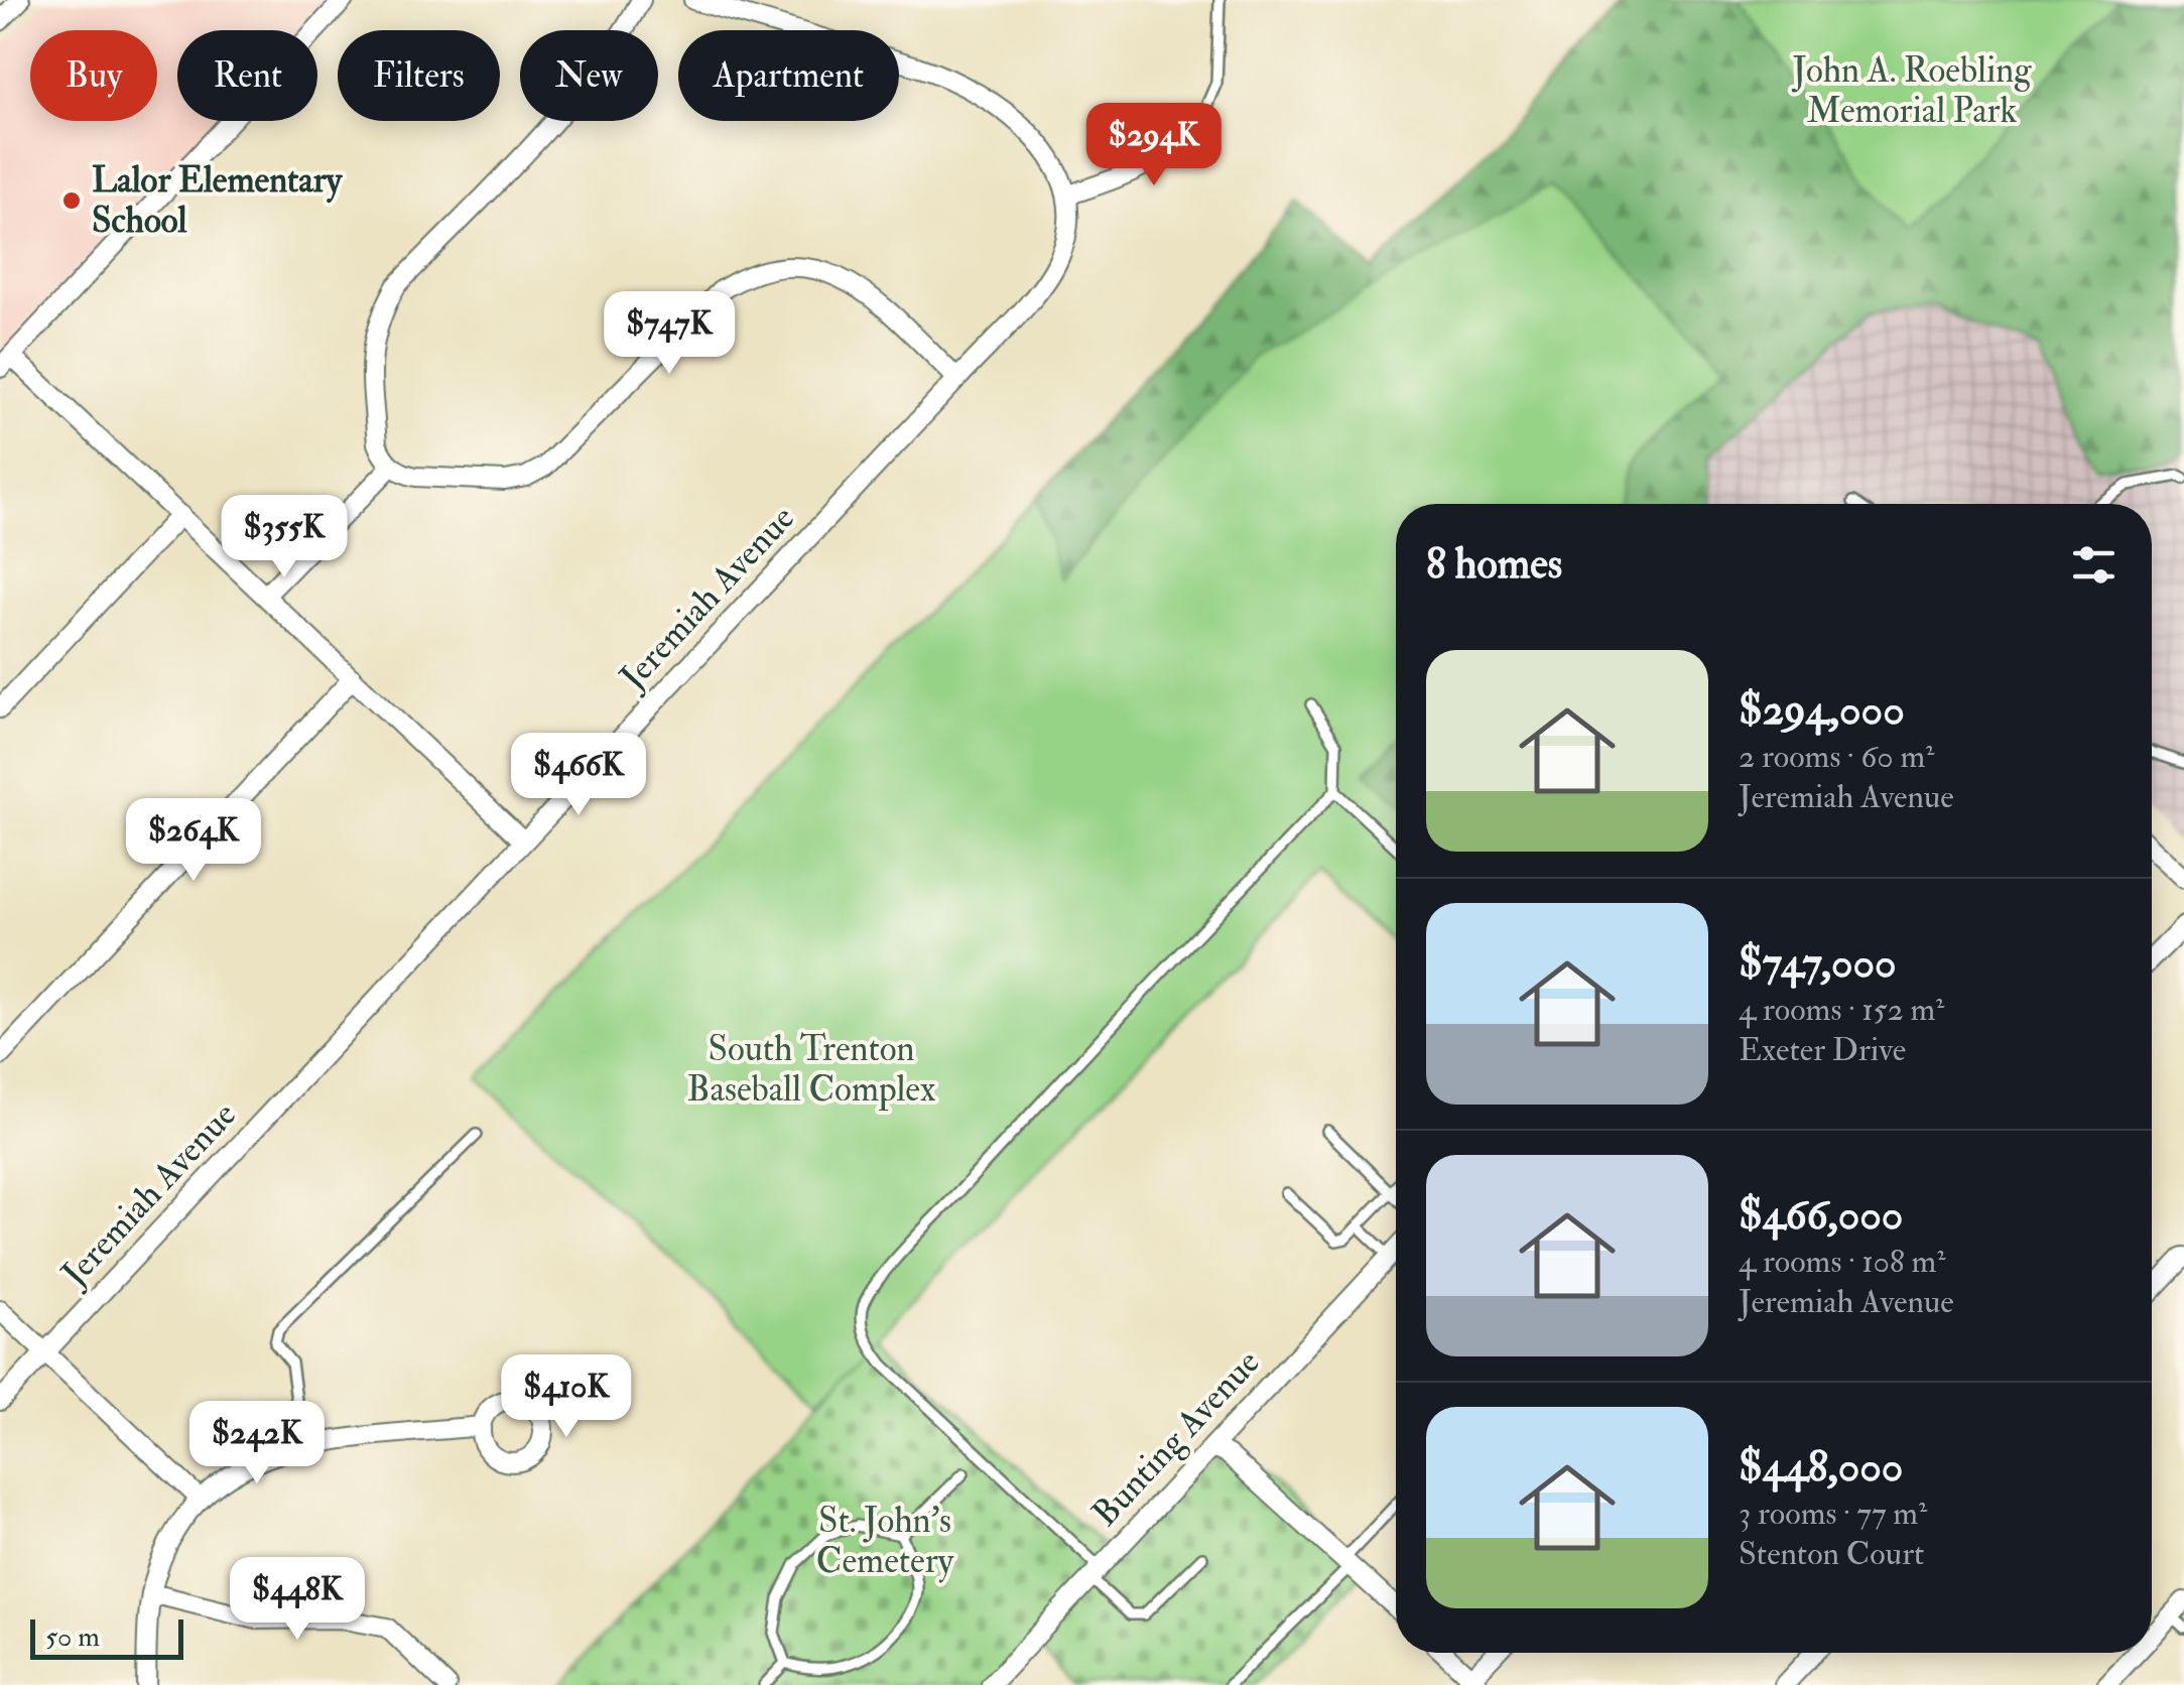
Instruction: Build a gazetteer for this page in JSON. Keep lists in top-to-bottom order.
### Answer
{
  "streets": {
    "street": ["Jeremiah Avenue", "Bunting Avenue"]
  },
  "parks": ["John A. Roebling Memorial Park", "South Trenton Baseball Complex", "St. John's Cemetery"],
  "places": ["Lalor Elementary School"],
  "scale_bar": "50 m",
  "page": {
    "chip": [
      "Buy",
      "Rent",
      "Filters",
      "New",
      "Apartment"
    ],
    "price": [
      "$294K",
      "$747K",
      "$355K",
      "$466K",
      "$264K",
      "$410K",
      "$242K",
      "$448K"
    ],
    "heading": "8 homes",
    "list": [
      {
        "name": "$294,000",
        "note": "2 rooms · 60 m² · Jeremiah Avenue"
      },
      {
        "name": "$747,000",
        "note": "4 rooms · 152 m² · Exeter Drive"
      },
      {
        "name": "$466,000",
        "note": "4 rooms · 108 m² · Jeremiah Avenue"
      },
      {
        "name": "$448,000",
        "note": "3 rooms · 77 m² · Stenton Court"
      }
    ],
    "scale": "50 m"
  }
}
